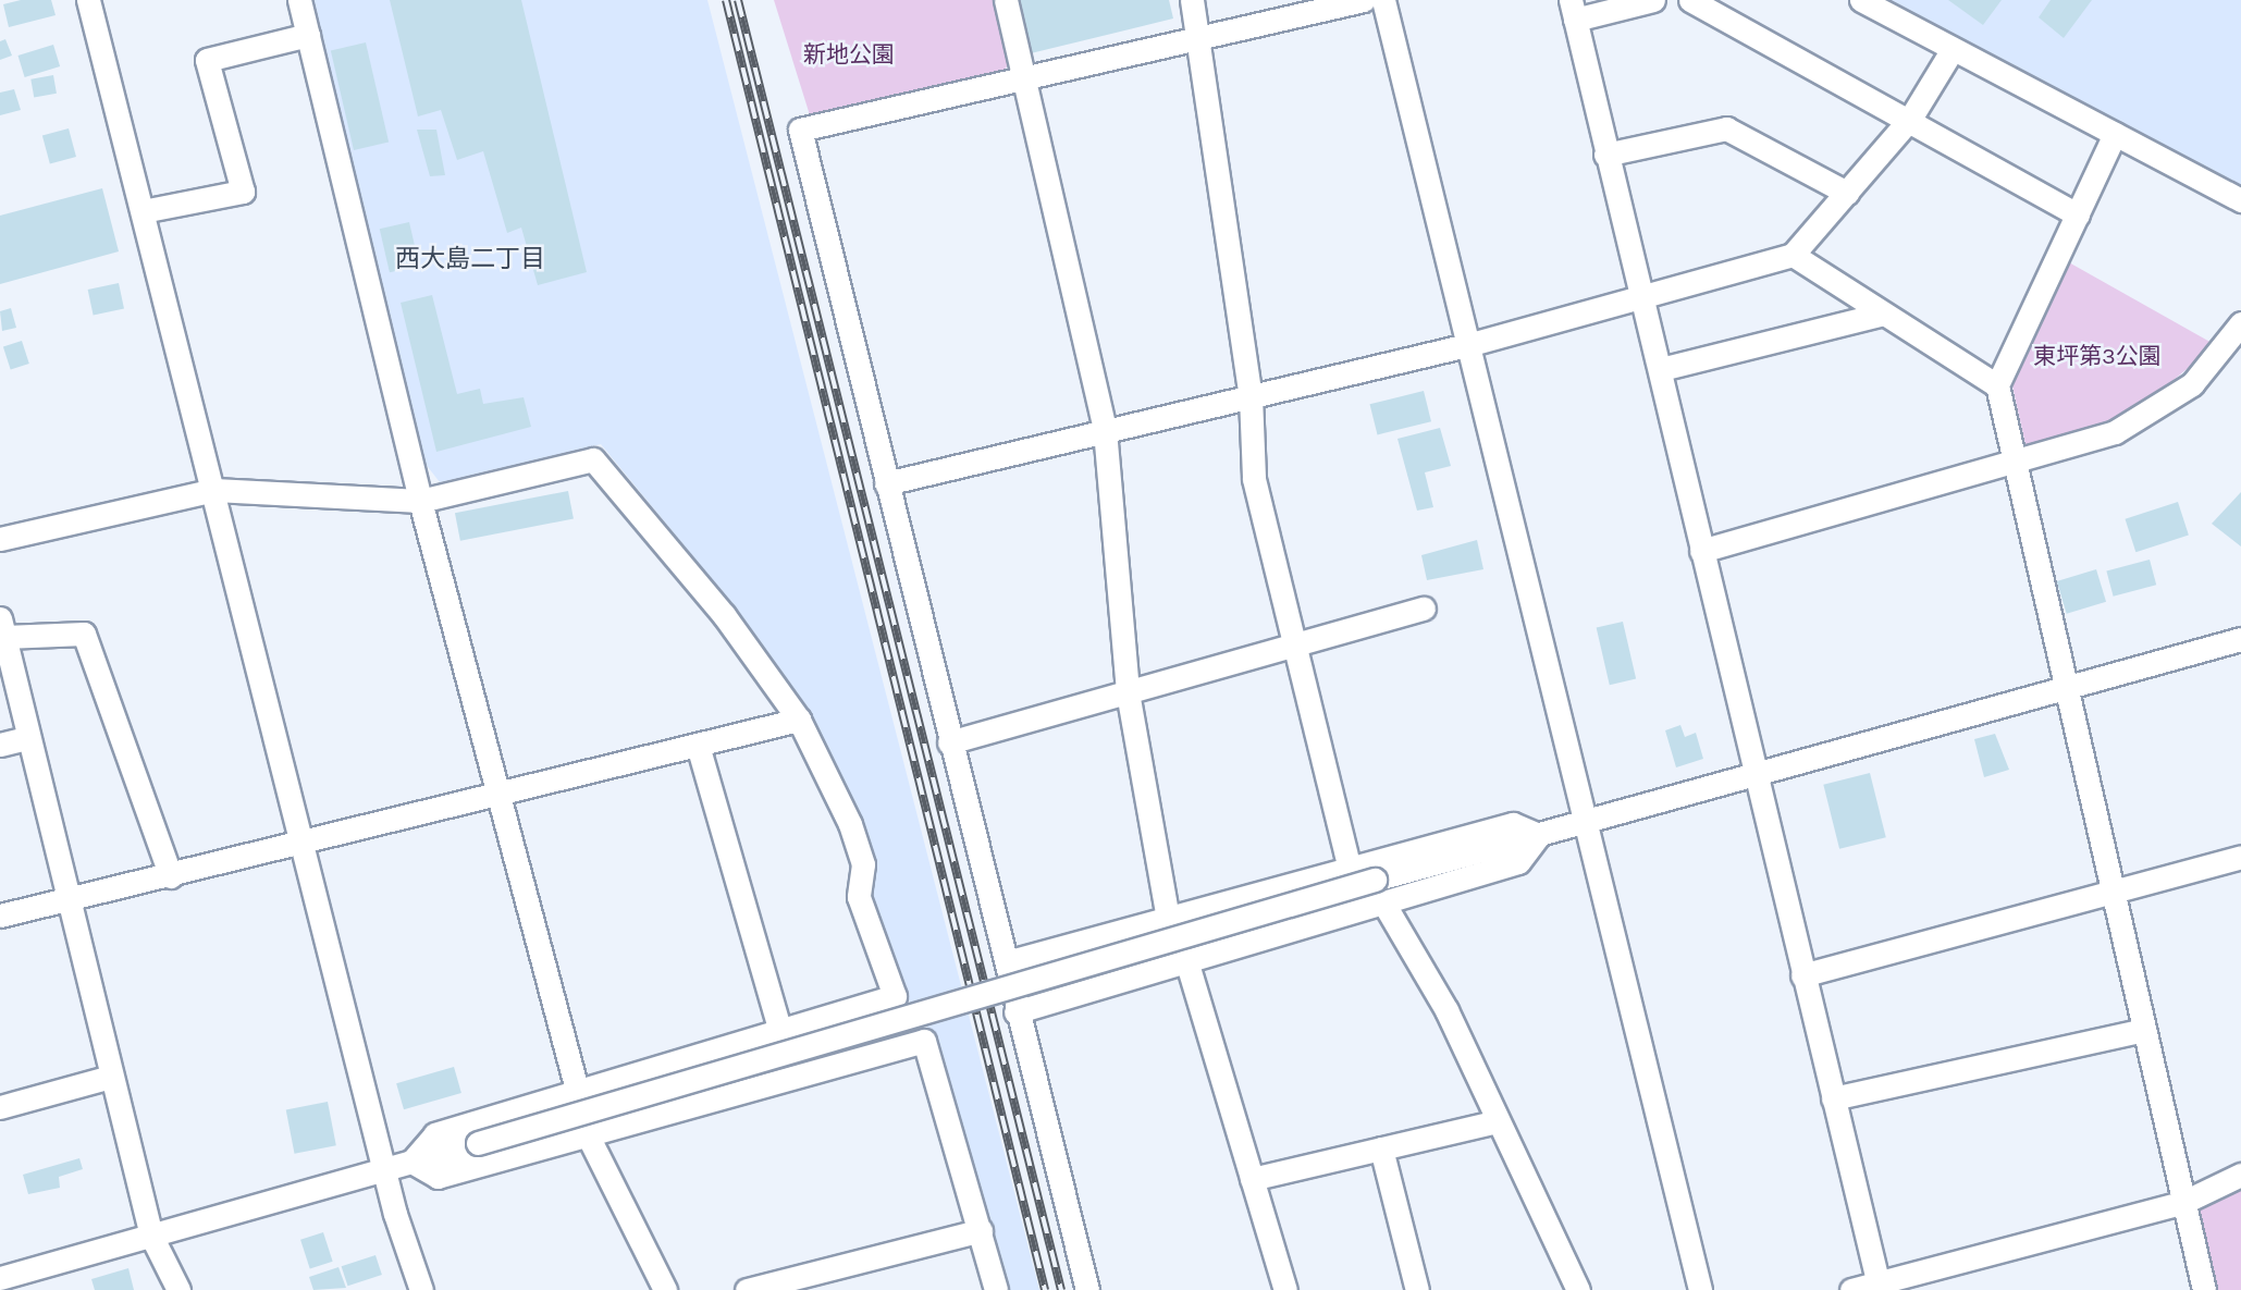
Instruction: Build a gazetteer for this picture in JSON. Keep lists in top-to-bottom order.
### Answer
{
  "districts": ["西大島二丁目"],
  "parks": ["新地公園", "東坪第3公園"]
}
